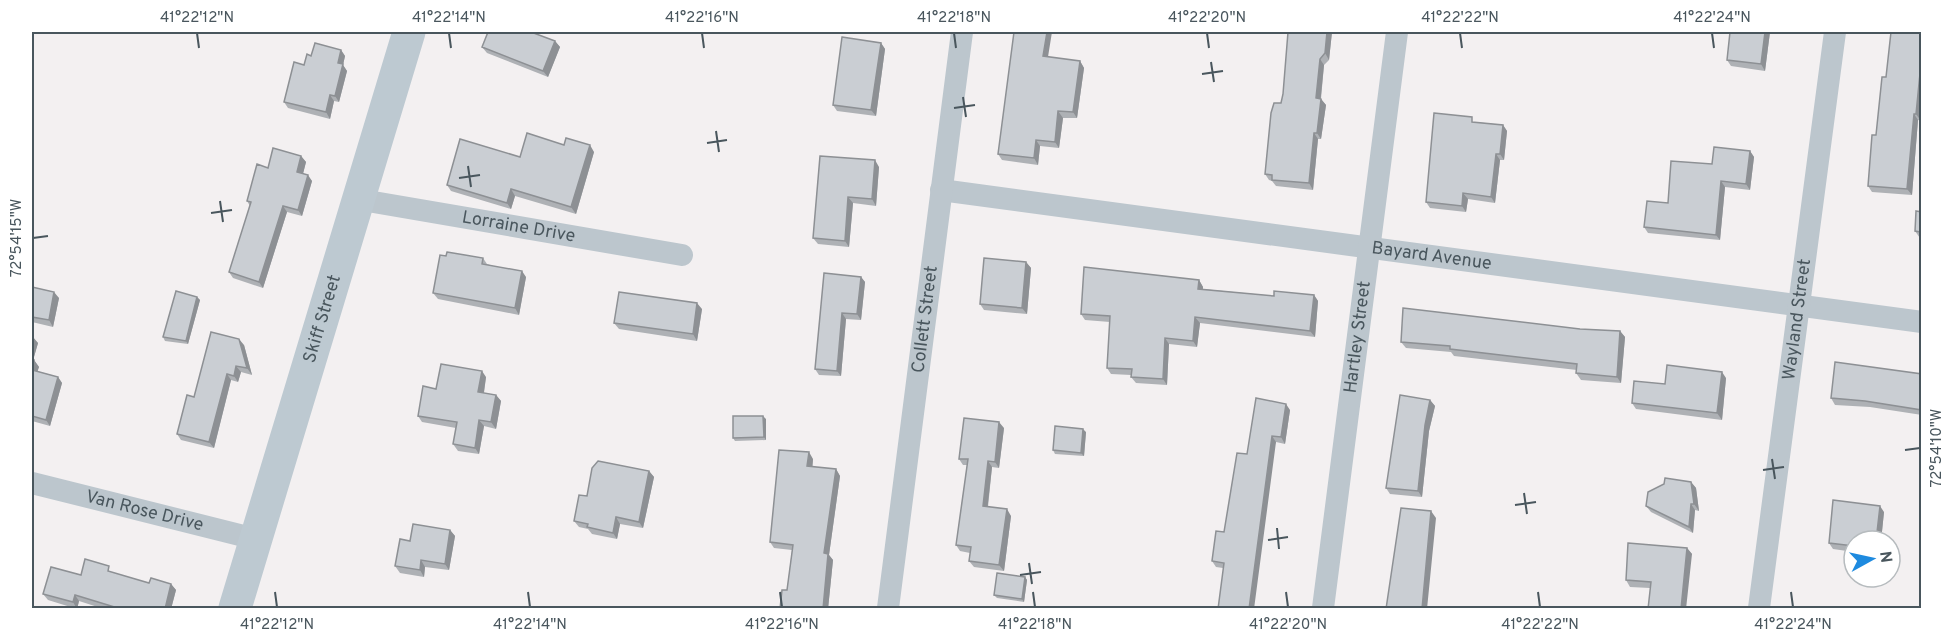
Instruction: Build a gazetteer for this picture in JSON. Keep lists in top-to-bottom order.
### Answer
{
  "streets": {
    "main road": ["Skiff Street"],
    "street": [
      "Lorraine Drive",
      "Bayard Avenue",
      "Collett Street",
      "Wayland Street",
      "Hartley Street",
      "Van Rose Drive"
    ]
  },
  "crossings": [
    ["Lorraine Drive", "Skiff Street"],
    ["Bayard Avenue", "Collett Street"],
    ["Bayard Avenue", "Wayland Street"],
    ["Bayard Avenue", "Hartley Street"],
    ["Skiff Street", "Van Rose Drive"]
  ],
  "north": "right",
  "coordinates": [
    "41°22'12\"N",
    "41°22'14\"N",
    "41°22'16\"N",
    "41°22'18\"N",
    "41°22'20\"N",
    "41°22'22\"N",
    "41°22'24\"N",
    "72°54'15\"W",
    "72°54'10\"W"
  ]
}
